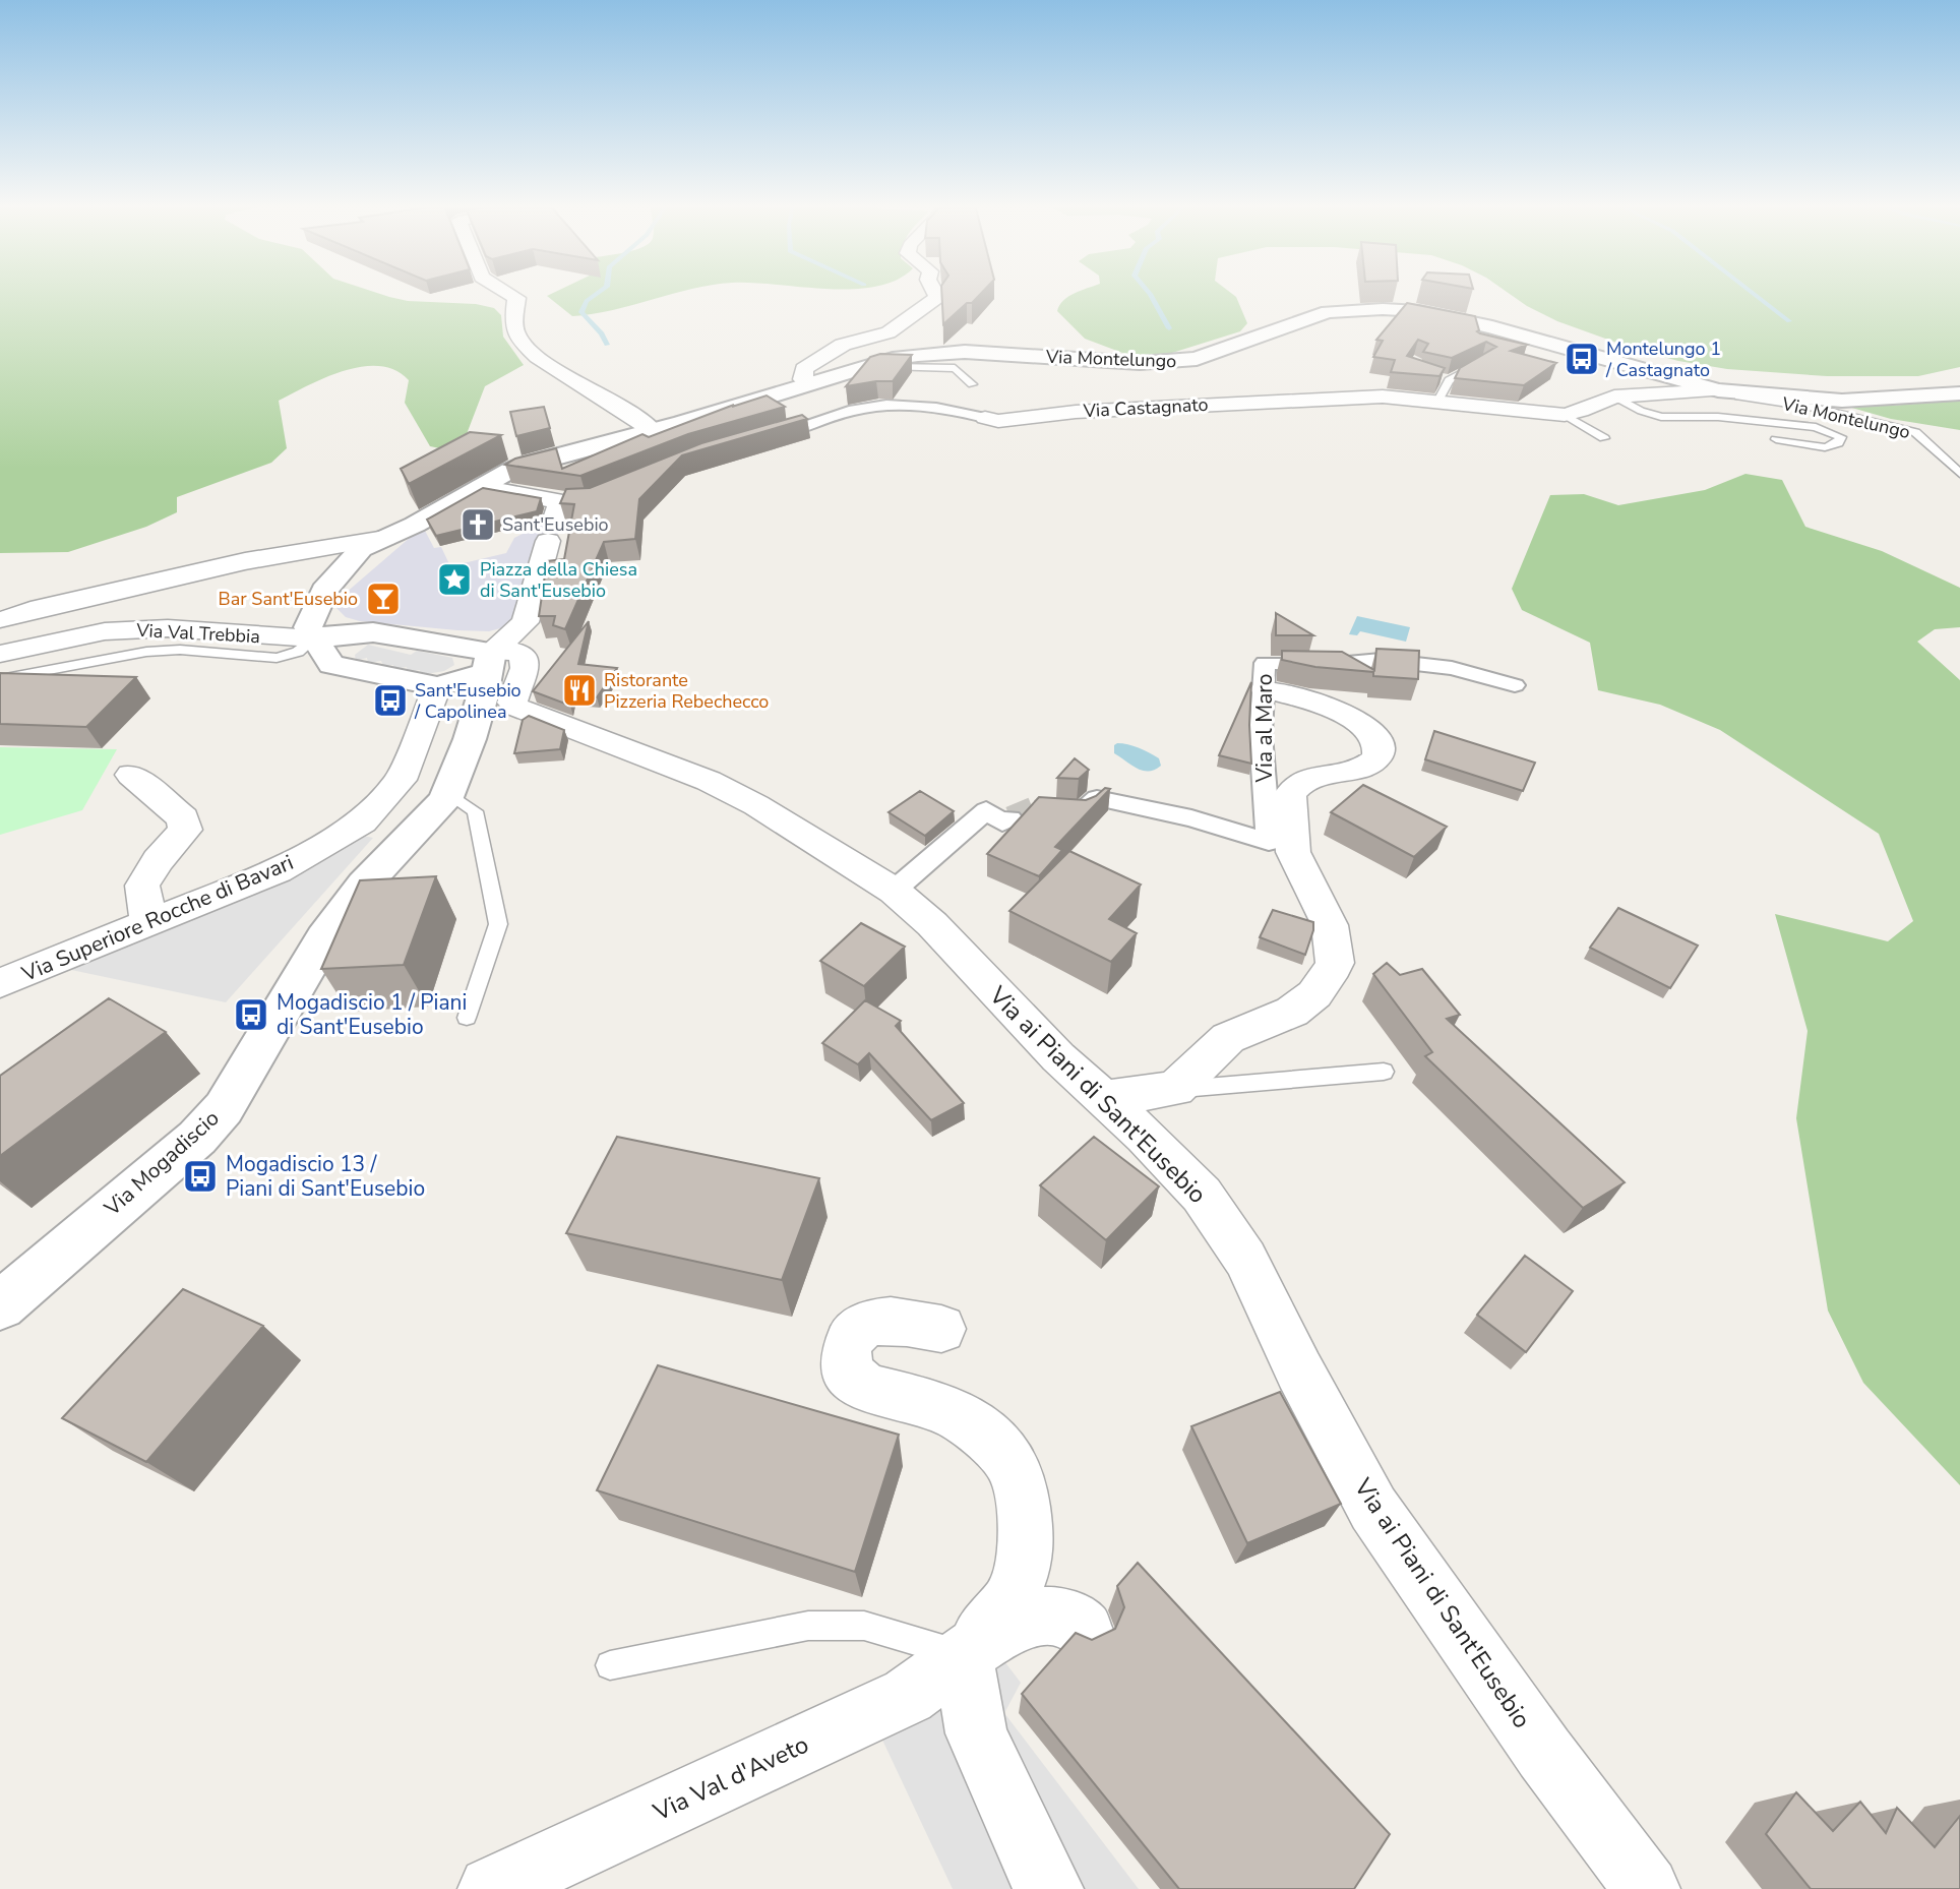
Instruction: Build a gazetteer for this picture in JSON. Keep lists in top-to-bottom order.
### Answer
{
  "streets": {
    "street": [
      "Via Montelungo",
      "Via Castagnato",
      "Via Val Trebbia",
      "Via al Maro",
      "Via Superiore Rocche di Bavari",
      "Via ai Piani di Sant'Eusebio",
      "Via Mogadiscio",
      "Via Val d'Aveto"
    ]
  },
  "crossings": [
    ["Via Montelungo", "Via Castagnato"],
    ["Via ai Piani di Sant'Eusebio", "Via Mogadiscio"]
  ],
  "places": {
    "bus stop": [
      "Montelungo 1 / Castagnato",
      "Sant'Eusebio / Capolinea",
      "Mogadiscio 1 / Piani di Sant'Eusebio",
      "Mogadiscio 13 / Piani di Sant'Eusebio"
    ],
    "church": ["Sant'Eusebio"],
    "place": ["Piazza della Chiesa di Sant'Eusebio"],
    "bar": ["Bar Sant'Eusebio"],
    "restaurant": ["Ristorante Pizzeria Rebechecco"]
  }
}
